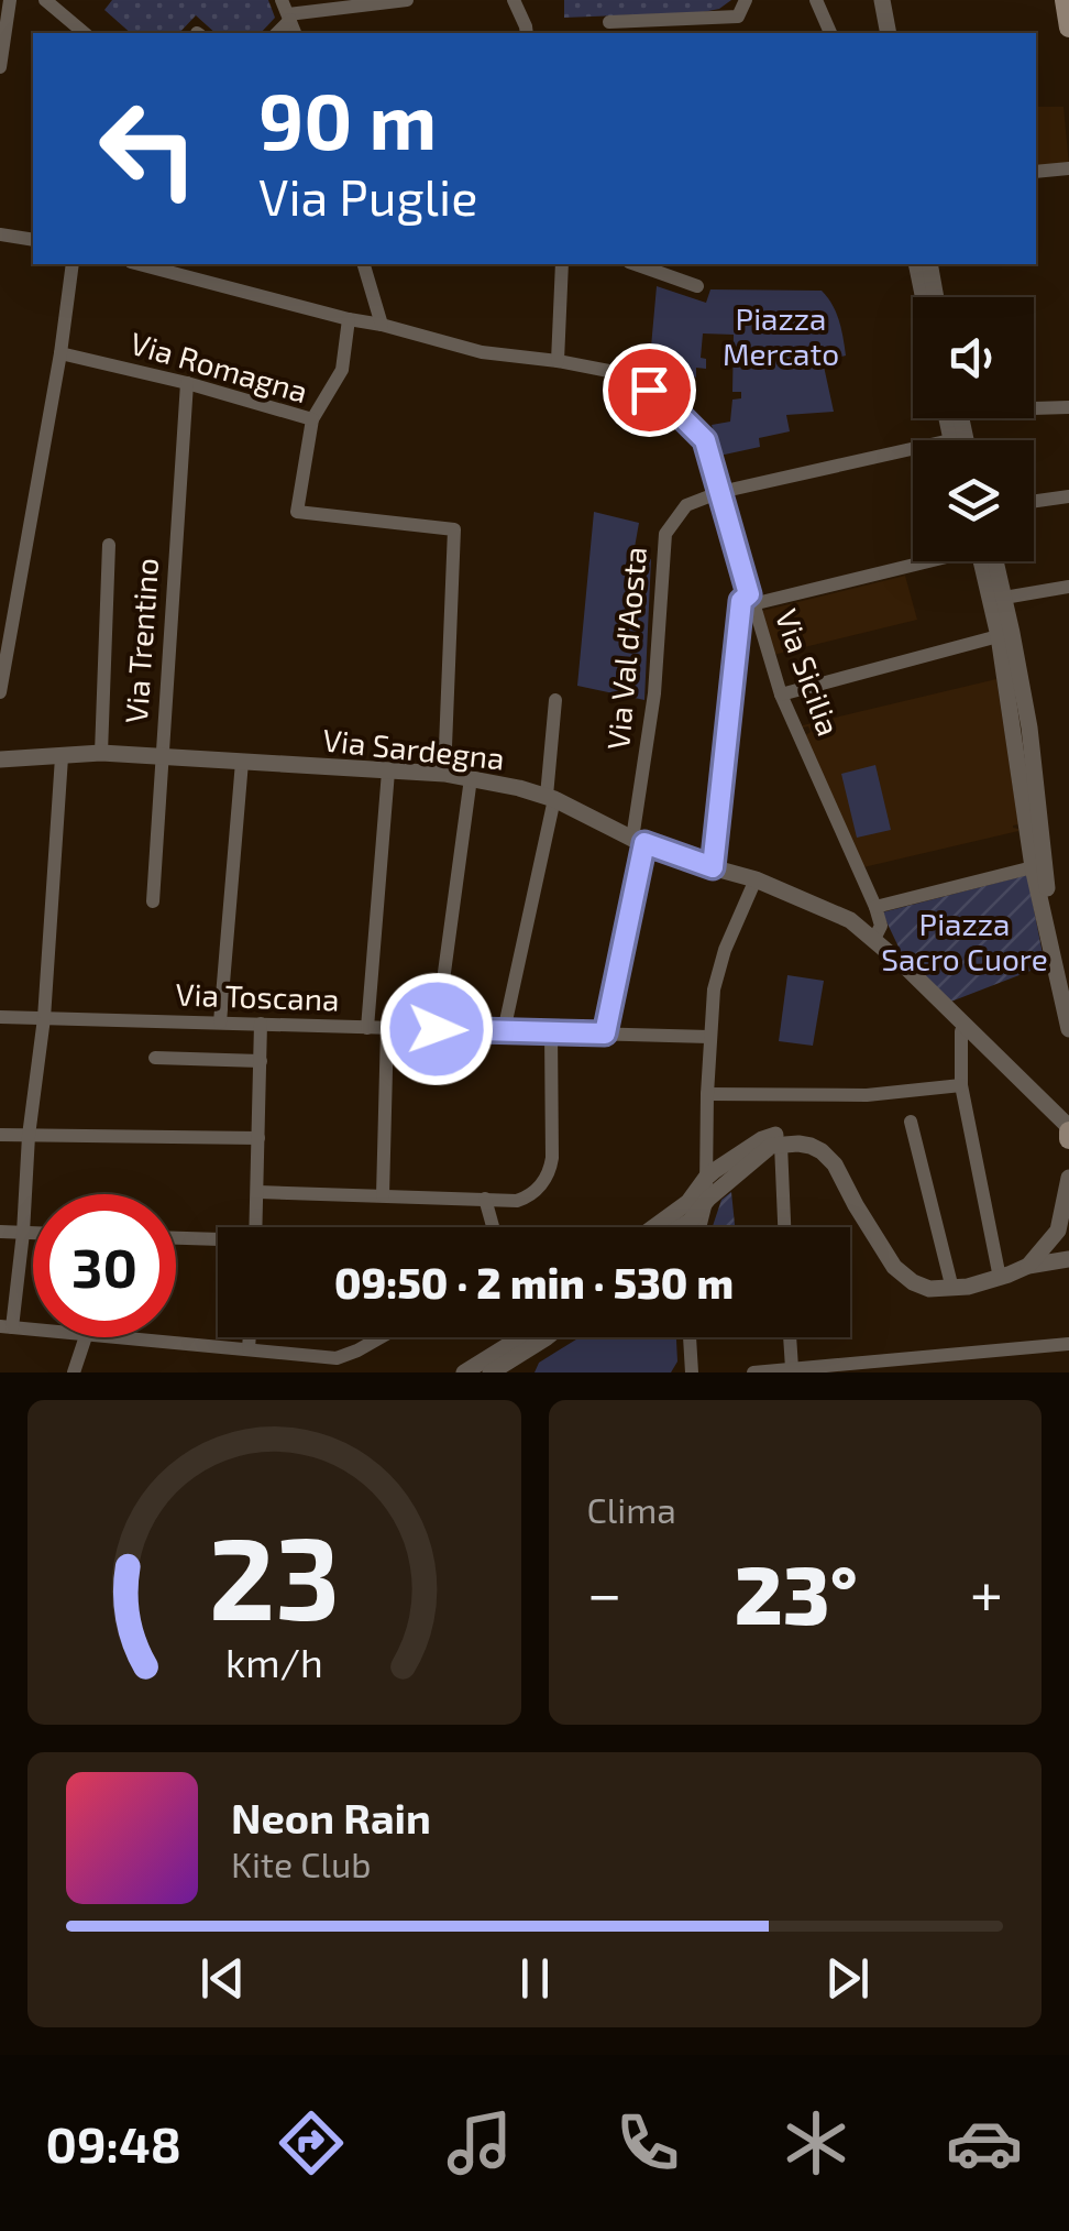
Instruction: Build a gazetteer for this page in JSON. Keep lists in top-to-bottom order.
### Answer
{
  "streets": {
    "street": [
      "Via Romagna",
      "Via Trentino",
      "Via Val d'Aosta",
      "Via Sicilia",
      "Via Sardegna",
      "Via Toscana"
    ]
  },
  "crossings": [
    ["Via Romagna", "Via Trentino"],
    ["Via Romagna", "Via Sardegna"],
    ["Via Trentino", "Via Sardegna"],
    ["Via Val d'Aosta", "Via Sicilia"],
    ["Via Val d'Aosta", "Via Sardegna"],
    ["Via Val d'Aosta", "Via Toscana"],
    ["Via Sicilia", "Via Sardegna"]
  ],
  "parks": ["Piazza Mercato", "Piazza Sacro Cuore"],
  "page": {
    "turn": ["90 m", "Via Puglie"],
    "limit": "30",
    "trip": "09:50 · 2 min · 530 m",
    "tile": "Clima",
    "heat": ["−", "23°", "+"],
    "song": ["Neon Rain", "Kite Club"],
    "tabs": "09:48",
    "gauge": ["23", "km/h"]
  }
}
